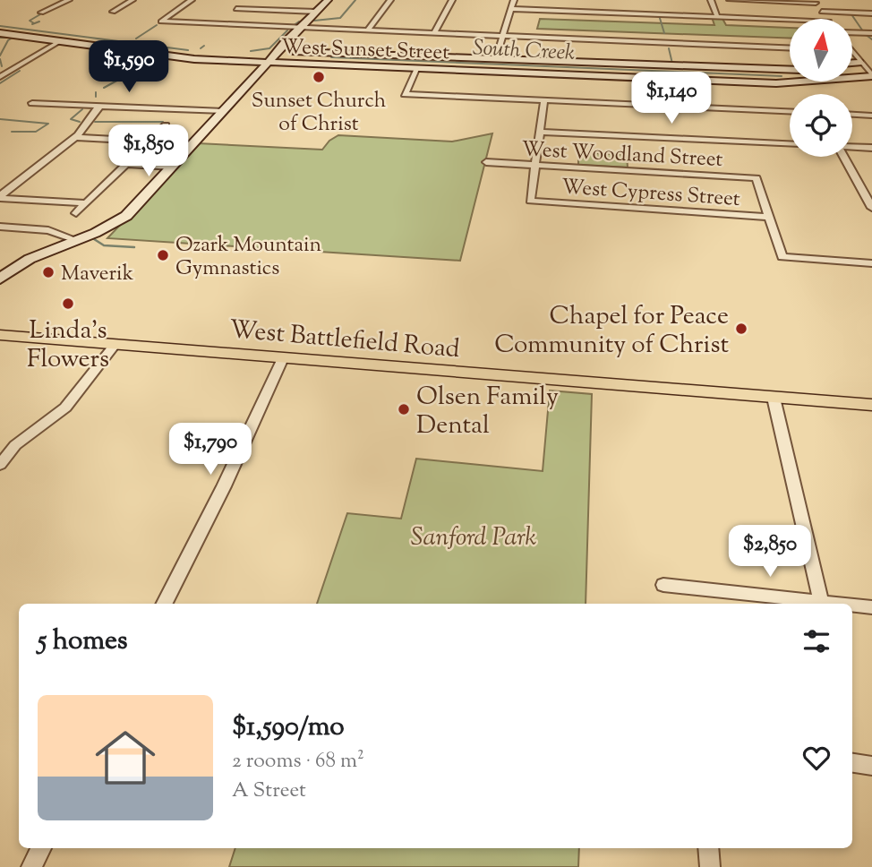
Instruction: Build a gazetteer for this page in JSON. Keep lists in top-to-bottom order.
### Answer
{
  "streets": {
    "main road": ["West Sunset Street", "West Battlefield Road"],
    "street": ["West Woodland Street", "West Cypress Street"]
  },
  "crossings": [
    ["West Woodland Street", "West Cypress Street"]
  ],
  "water": ["South Creek"],
  "parks": ["Sanford Park"],
  "places": [
    "Sunset Church of Christ",
    "Ozark Mountain Gymnastics",
    "Maverik",
    "Linda's Flowers",
    "Chapel for Peace Community of Christ",
    "Olsen Family Dental"
  ],
  "north": "top",
  "page": {
    "price": [
      "$1,590",
      "$1,140",
      "$1,850",
      "$1,790",
      "$2,850"
    ],
    "heading": "5 homes",
    "list": [
      {
        "name": "$1,590/mo",
        "note": "2 rooms · 68 m² · A Street"
      }
    ]
  }
}
